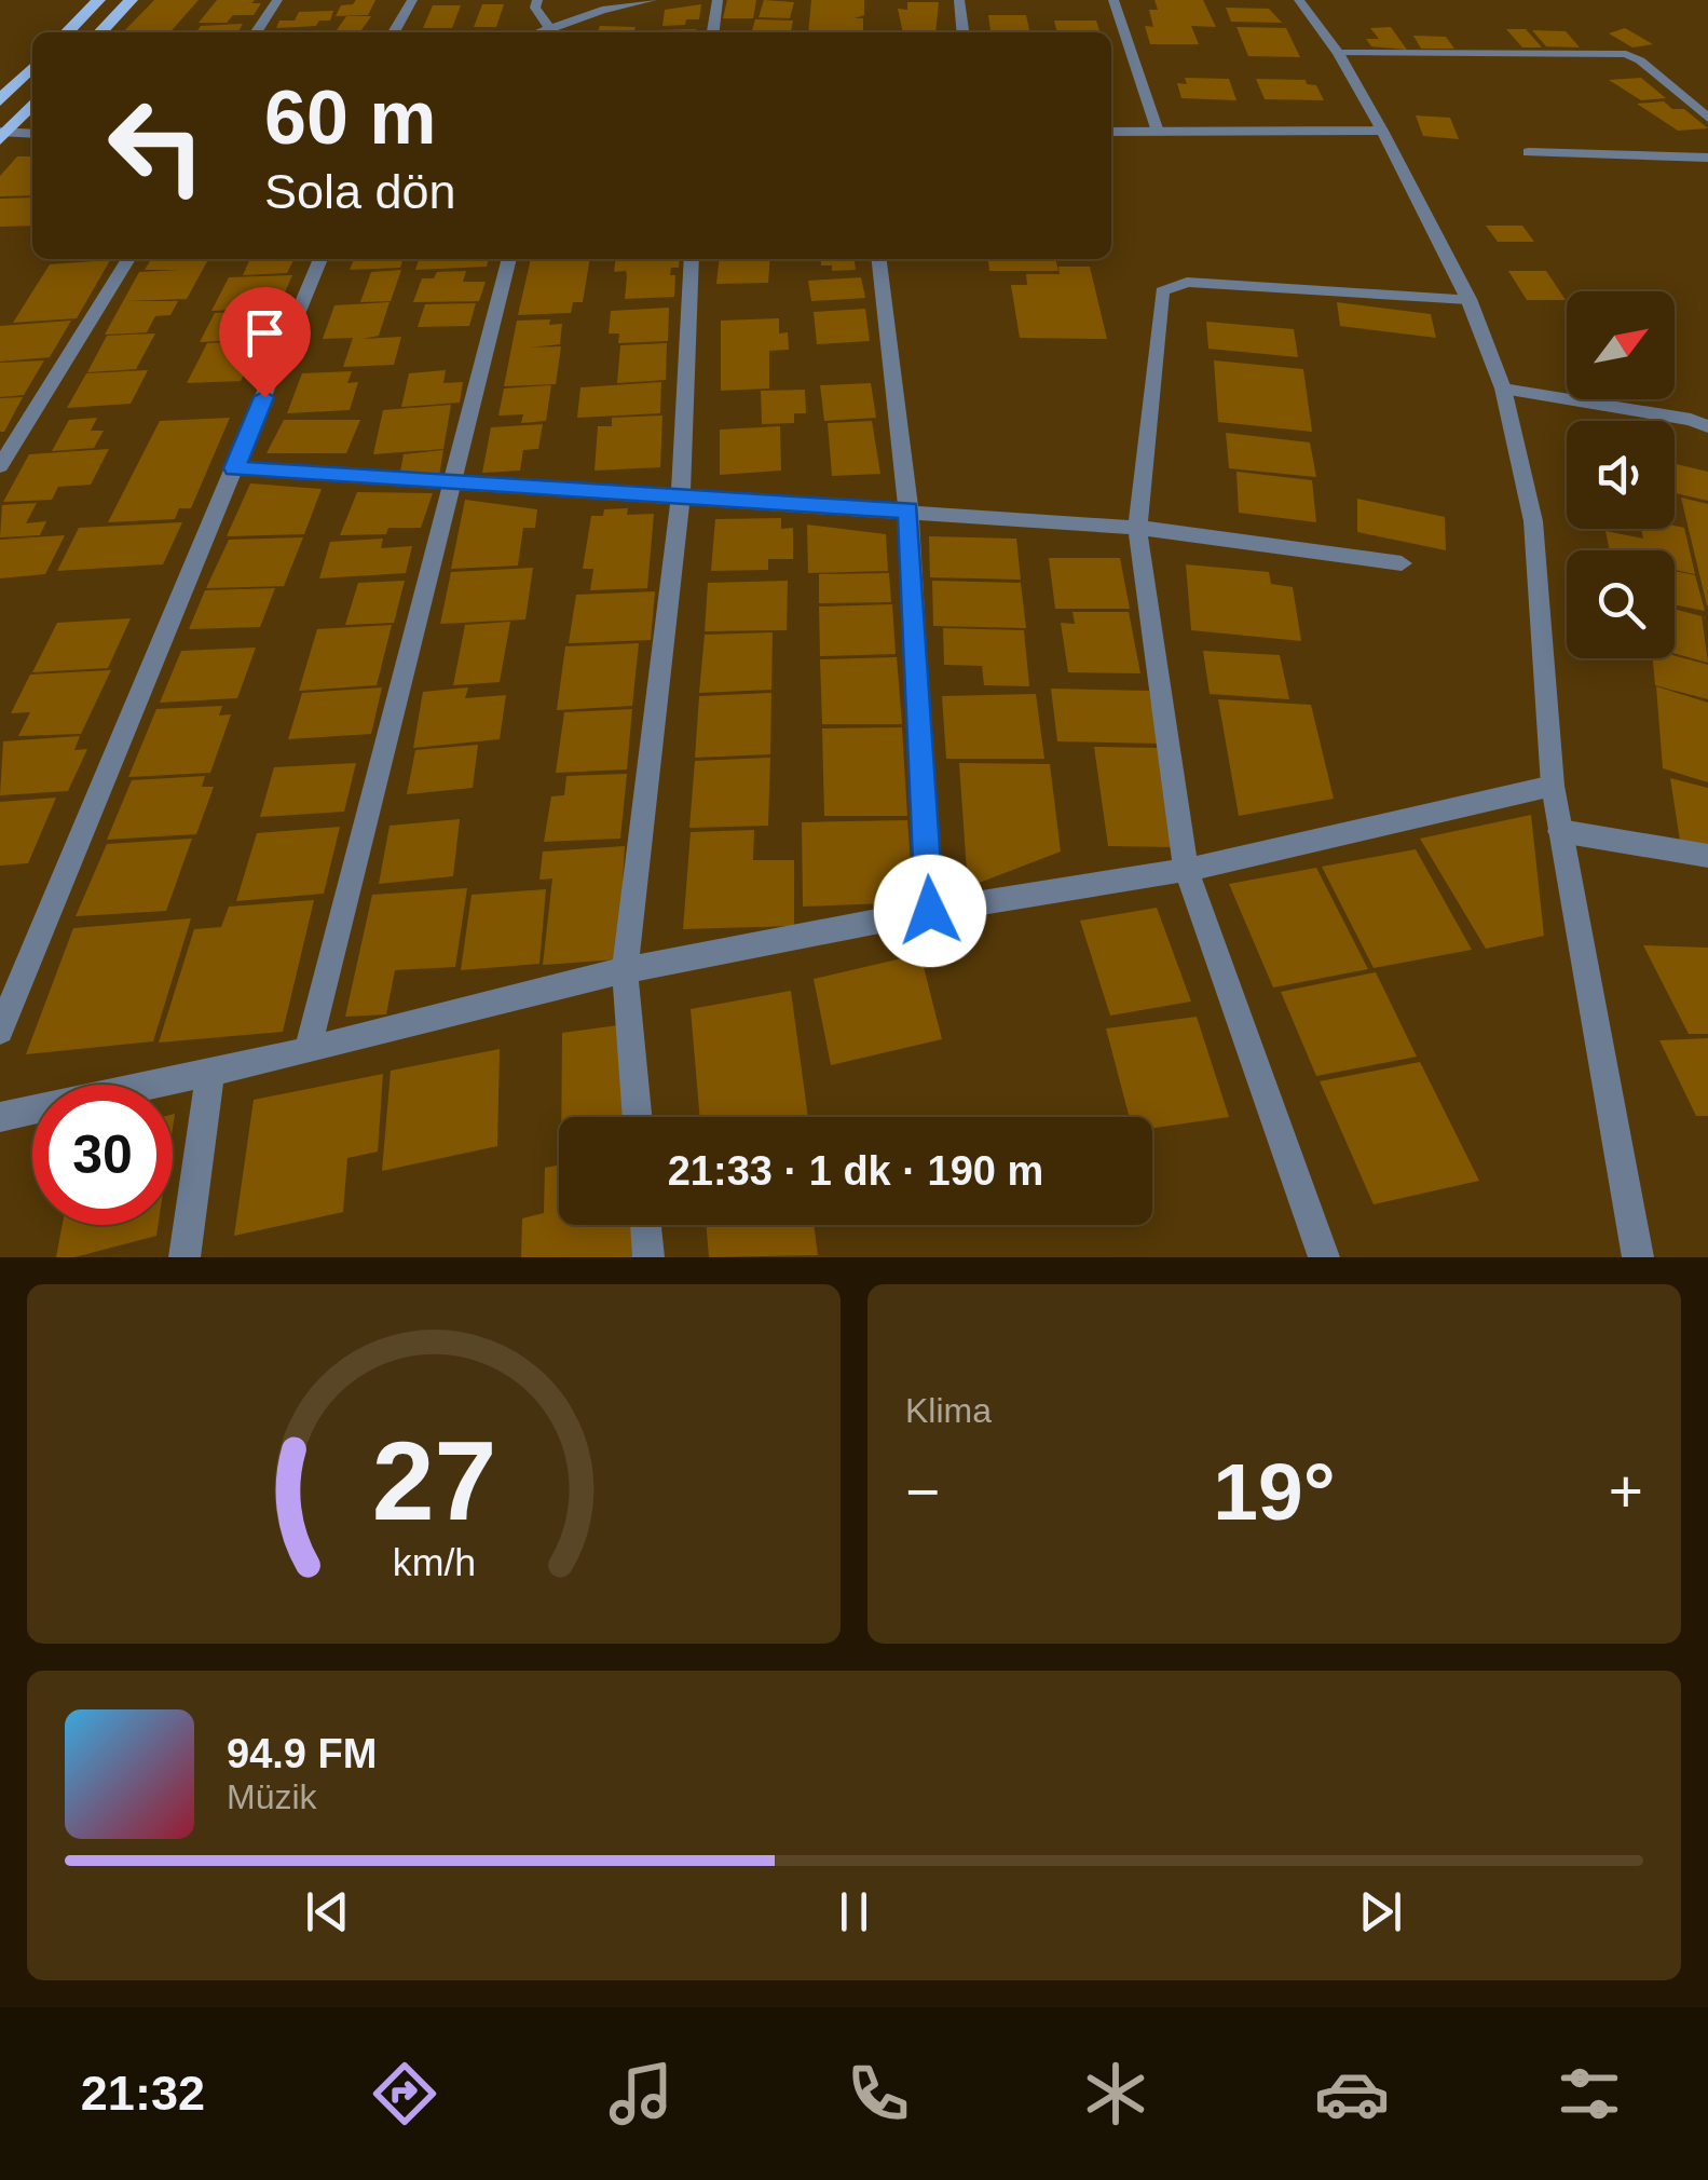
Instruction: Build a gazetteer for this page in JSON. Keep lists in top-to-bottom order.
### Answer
{
  "north": "top right",
  "page": {
    "turn": ["60 m", "Sola dön"],
    "limit": "30",
    "trip": "21:33 · 1 dk · 190 m",
    "tile": "Klima",
    "heat": ["−", "19°", "+"],
    "song": ["94.9 FM", "Müzik"],
    "tabs": "21:32",
    "gauge": ["27", "km/h"]
  }
}
